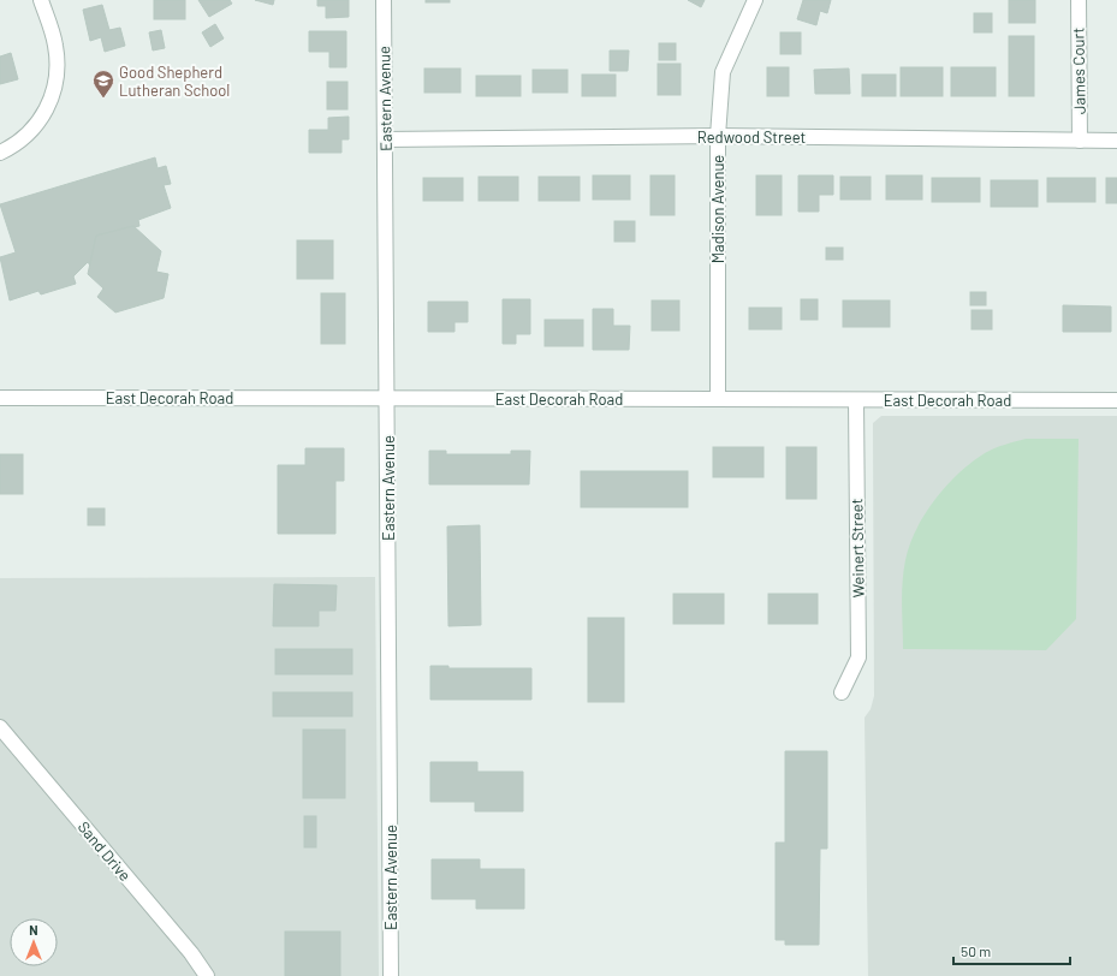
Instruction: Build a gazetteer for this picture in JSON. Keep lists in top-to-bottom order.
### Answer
{
  "streets": {
    "street": [
      "James Court",
      "Eastern Avenue",
      "Redwood Street",
      "Madison Avenue",
      "East Decorah Road",
      "Weinert Street",
      "Sand Drive"
    ]
  },
  "crossings": [
    ["James Court", "Redwood Street"],
    ["Eastern Avenue", "Redwood Street"],
    ["Eastern Avenue", "East Decorah Road"],
    ["Redwood Street", "Madison Avenue"],
    ["Madison Avenue", "East Decorah Road"],
    ["East Decorah Road", "Weinert Street"]
  ],
  "places": {
    "school or university": ["Good Shepherd Lutheran School"]
  },
  "scale_bar": "50 m",
  "north": "top"
}
